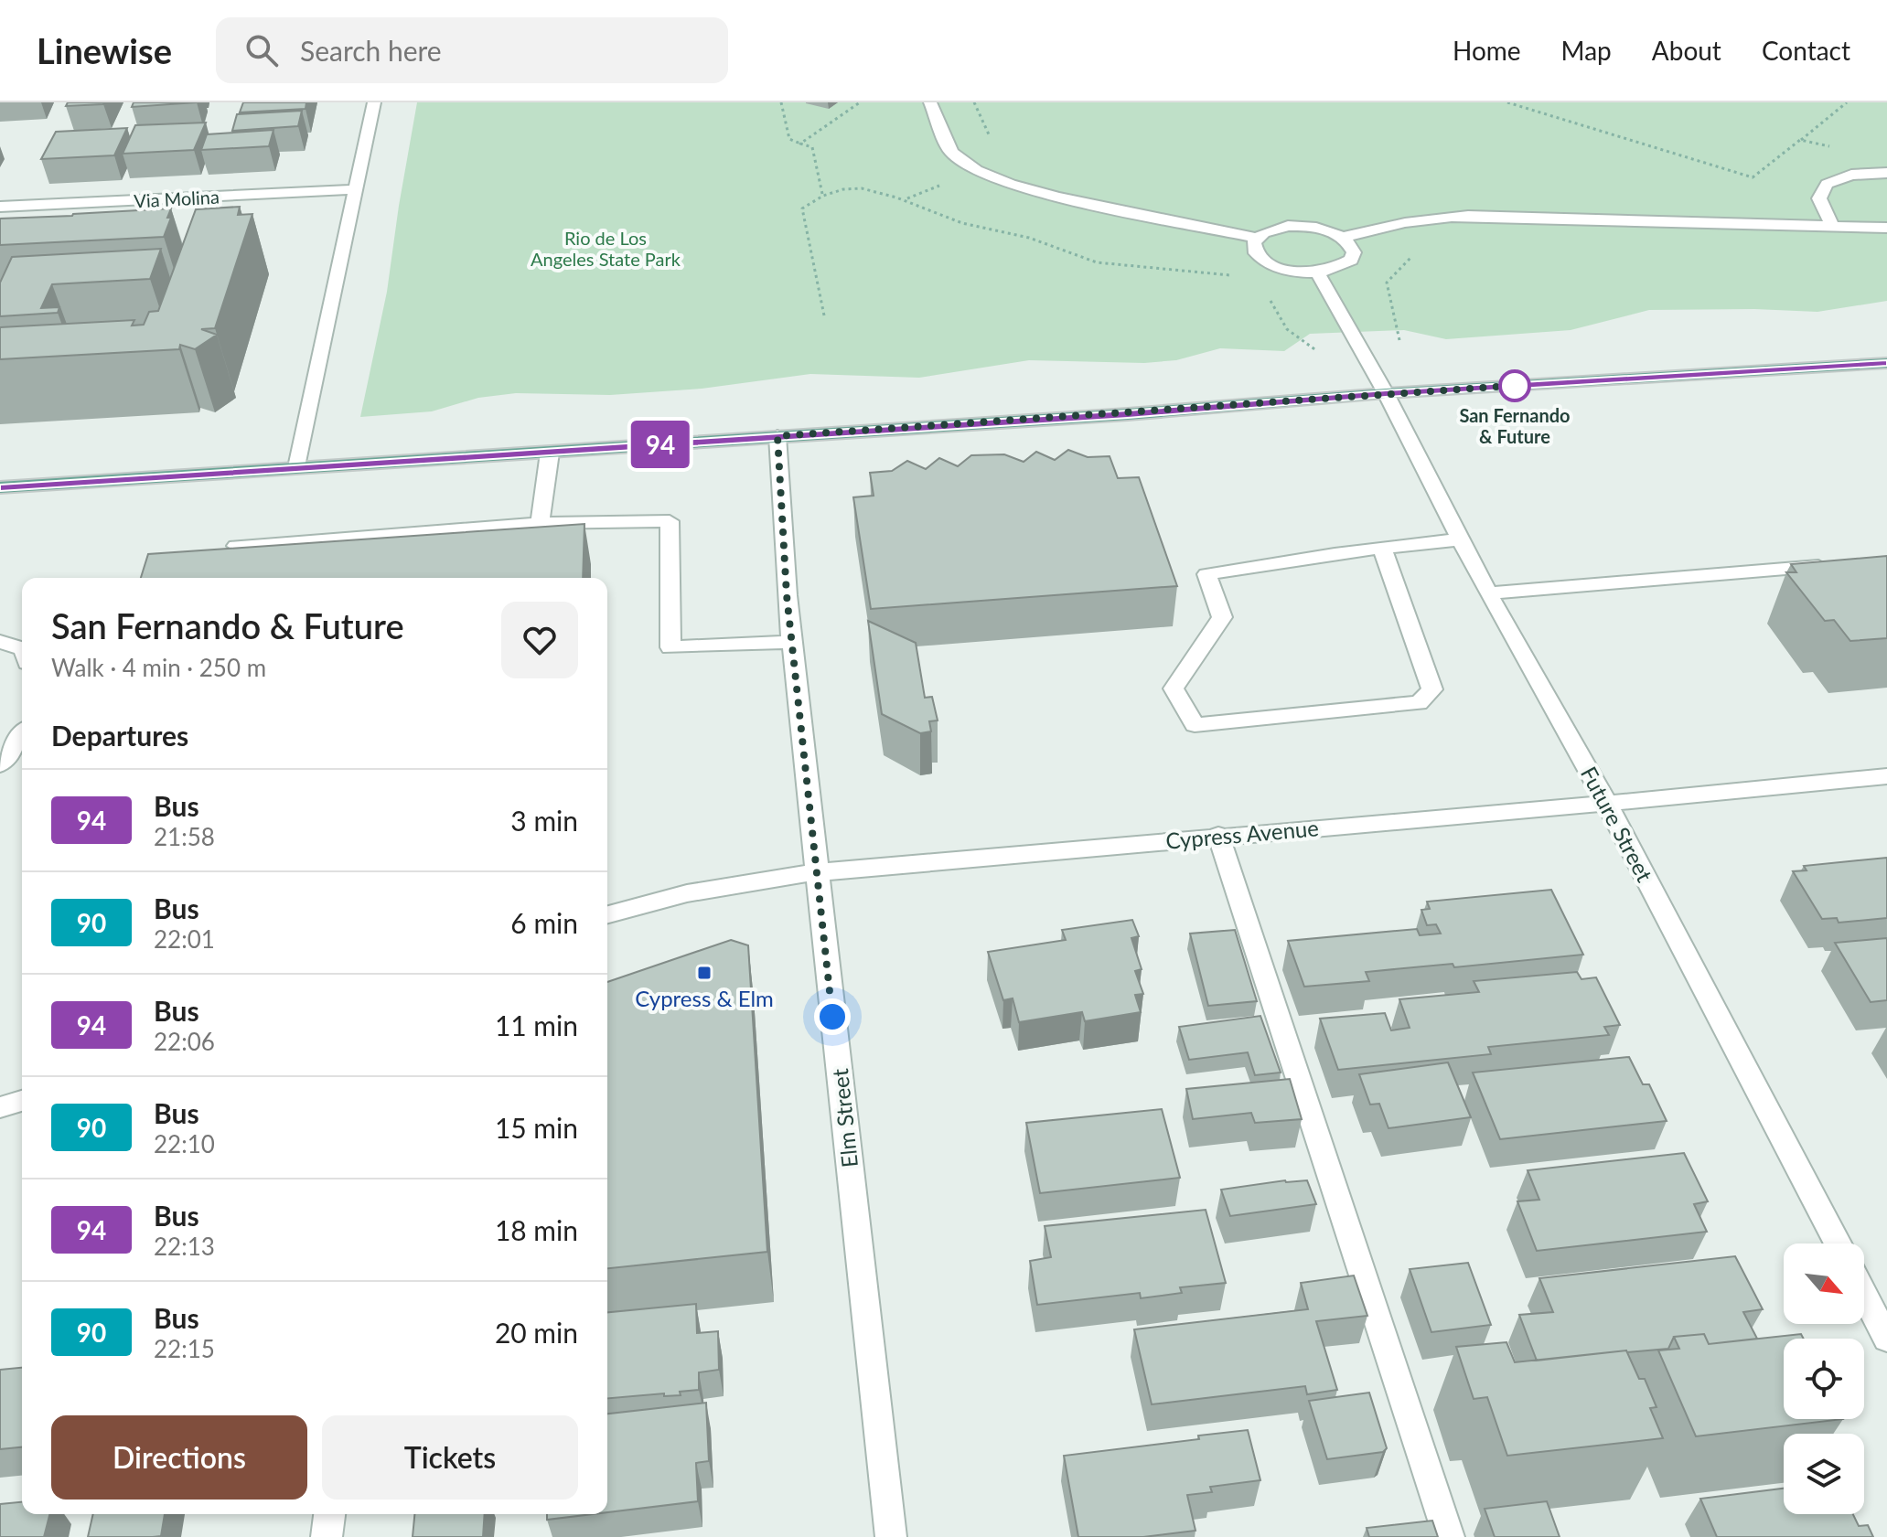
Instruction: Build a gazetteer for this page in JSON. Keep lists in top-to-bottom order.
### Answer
{
  "streets": {
    "street": [
      "Via Molina",
      "Future Street",
      "Cypress Avenue",
      "Elm Street"
    ]
  },
  "crossings": [
    ["Future Street", "Cypress Avenue"],
    ["Cypress Avenue", "Elm Street"]
  ],
  "parks": ["Rio de Los Angeles State Park"],
  "places": {
    "other": ["San Fernando & Future"],
    "transit": ["Cypress & Elm"]
  },
  "lines": ["bus line 94"],
  "north": "bottom right",
  "page": {
    "header": "Linewise",
    "search": "Search here",
    "nav": [
      "Home",
      "Map",
      "About",
      "Contact"
    ],
    "on_map": "94",
    "heading": [
      ["San Fernando & Future", "Walk · 4 min · 250 m"],
      "Departures"
    ],
    "list": [
      {
        "mark": "94",
        "name": "Bus",
        "note": "21:58",
        "value": "3 min"
      },
      {
        "mark": "90",
        "name": "Bus",
        "note": "22:01",
        "value": "6 min"
      },
      {
        "mark": "94",
        "name": "Bus",
        "note": "22:06",
        "value": "11 min"
      },
      {
        "mark": "90",
        "name": "Bus",
        "note": "22:10",
        "value": "15 min"
      },
      {
        "mark": "94",
        "name": "Bus",
        "note": "22:13",
        "value": "18 min"
      },
      {
        "mark": "90",
        "name": "Bus",
        "note": "22:15",
        "value": "20 min"
      }
    ],
    "buttons": ["Directions", "Tickets"]
  }
}
